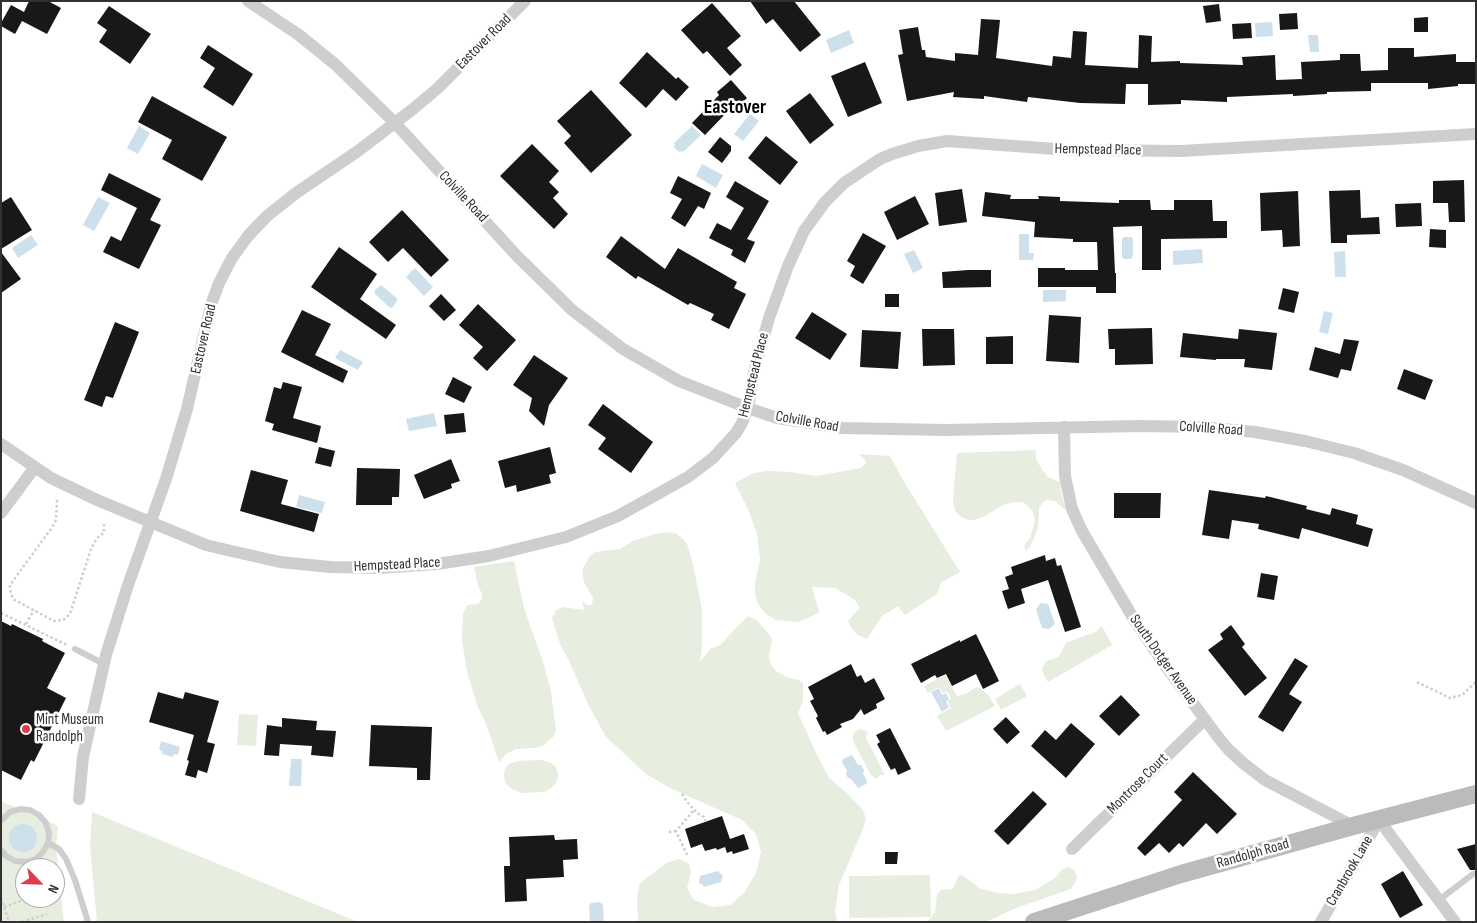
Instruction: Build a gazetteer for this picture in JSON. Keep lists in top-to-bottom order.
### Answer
{
  "streets": {
    "main road": ["Randolph Road"],
    "street": [
      "Eastover Road",
      "Hempstead Place",
      "Colville Road",
      "South Dotger Avenue",
      "Montrose Court",
      "Cranbrook Lane"
    ]
  },
  "crossings": [
    ["Eastover Road", "Hempstead Place"],
    ["Eastover Road", "Colville Road"],
    ["Hempstead Place", "Colville Road"],
    ["Colville Road", "South Dotger Avenue"],
    ["South Dotger Avenue", "Montrose Court"],
    ["South Dotger Avenue", "Randolph Road"],
    ["Randolph Road", "Cranbrook Lane"]
  ],
  "districts": ["Eastover"],
  "places": ["Mint Museum Randolph"],
  "north": "bottom right"
}
